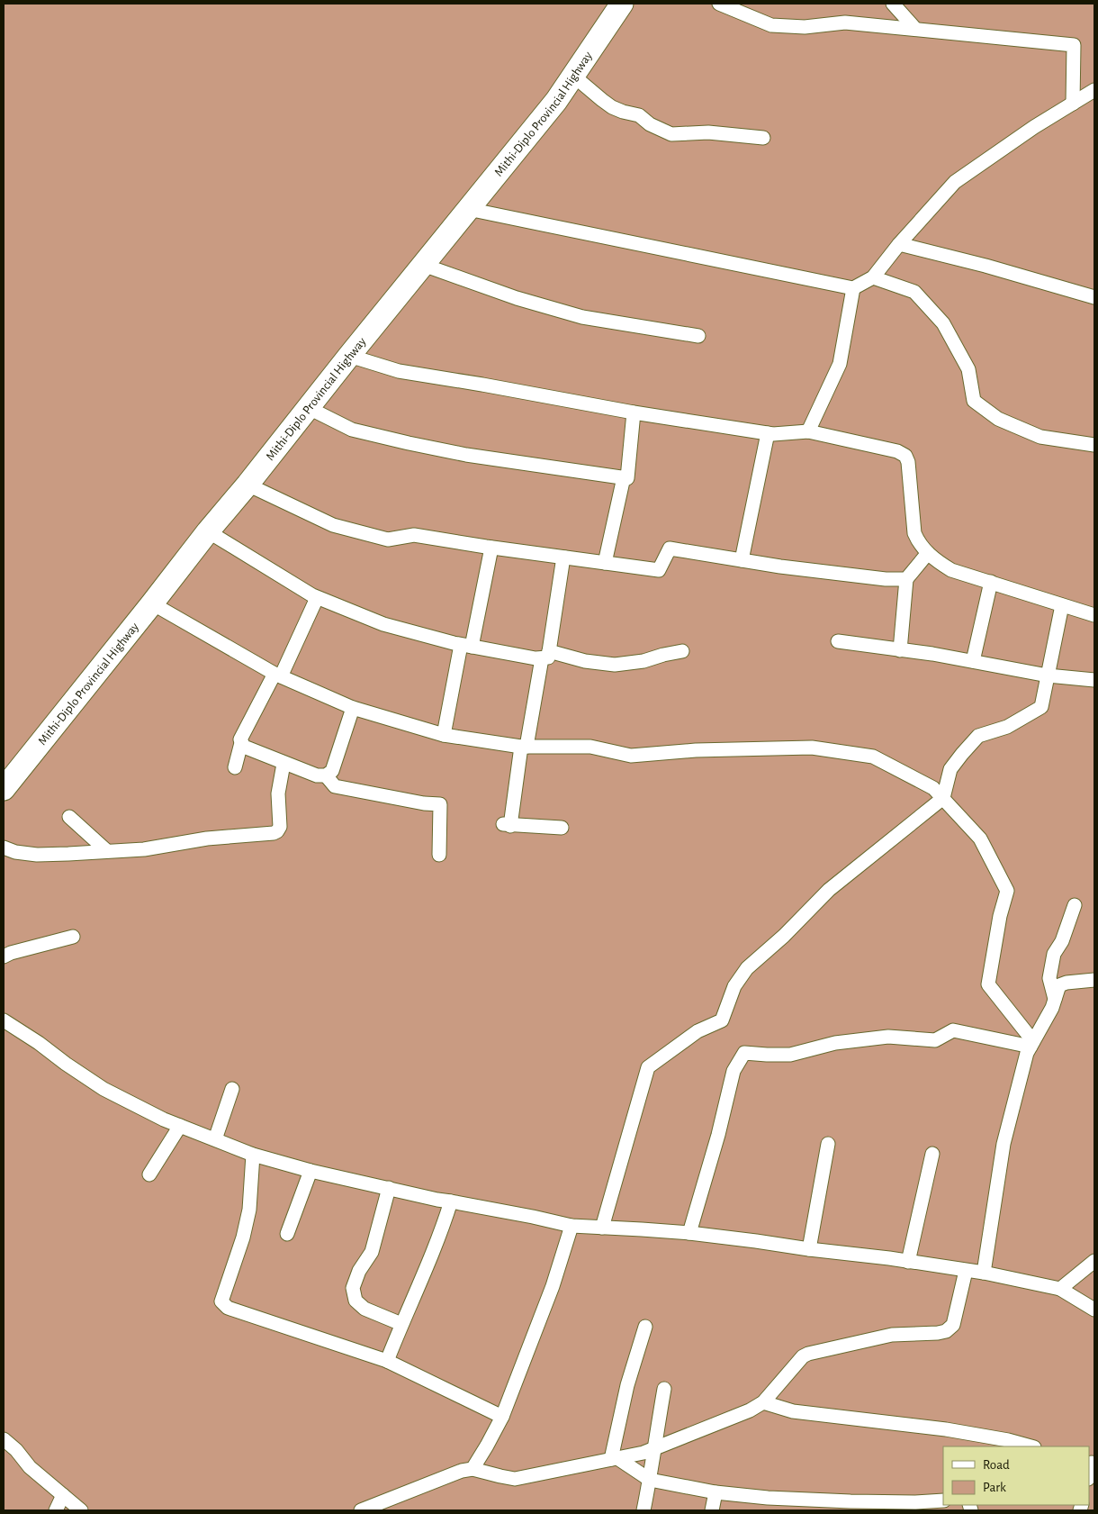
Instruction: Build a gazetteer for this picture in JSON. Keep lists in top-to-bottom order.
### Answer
{
  "streets": {
    "main road": ["Mithi-Diplo Provincial Highway"]
  },
  "legend": ["Road", "Park"]
}
